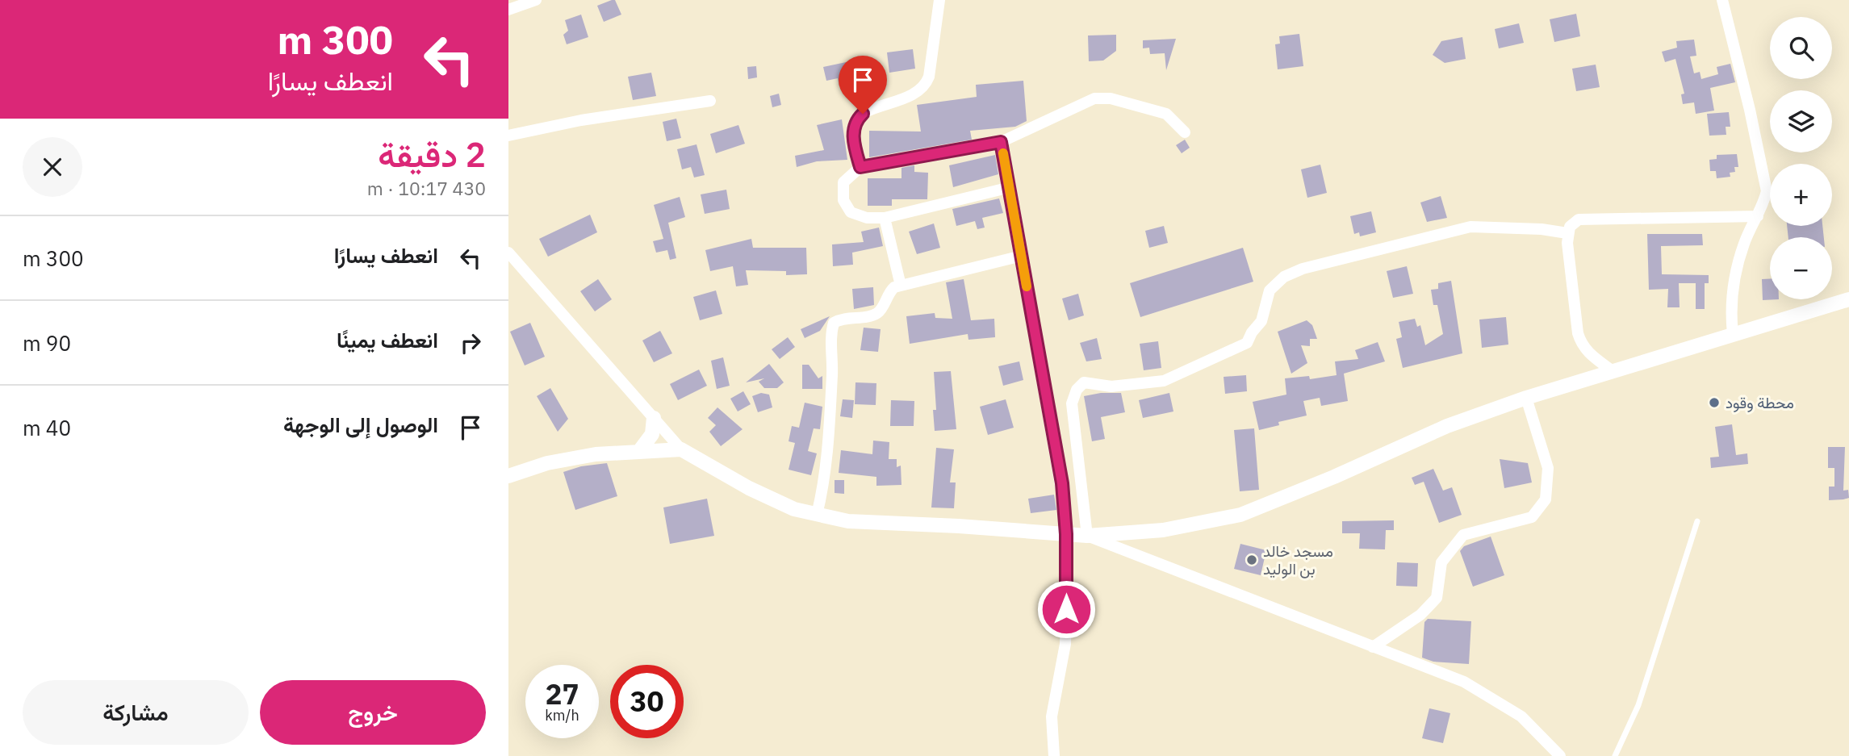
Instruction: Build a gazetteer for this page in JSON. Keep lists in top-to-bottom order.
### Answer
{
  "places": ["محطة وقود", "مسجد خالد بن الوليد"],
  "page": {
    "turn": ["300 m", "انعطف يسارًا"],
    "map_buttons": ["+", "−"],
    "heading": ["2 دقيقة", "430 m · 10:17"],
    "list": [
      {
        "name": "انعطف يسارًا",
        "value": "300 m"
      },
      {
        "name": "انعطف يمينًا",
        "value": "90 m"
      },
      {
        "name": "الوصول إلى الوجهة",
        "value": "40 m"
      }
    ],
    "speed": "27 km/h",
    "limit": "30",
    "buttons": ["خروج", "مشاركة"]
  }
}
